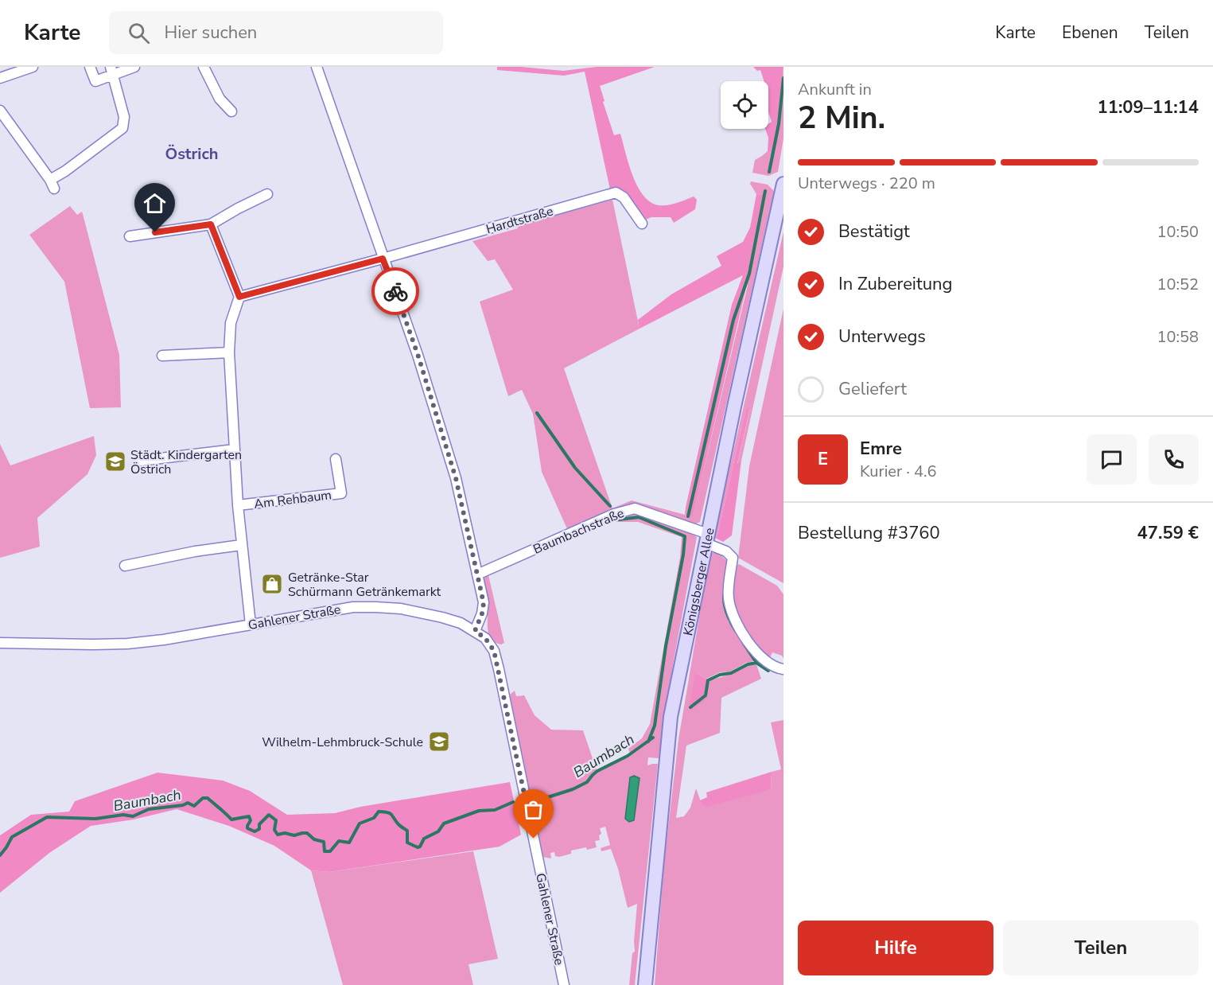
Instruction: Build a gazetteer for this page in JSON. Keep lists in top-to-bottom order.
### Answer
{
  "streets": {
    "main road": ["Königsberger Allee"],
    "street": [
      "Hardtstraße",
      "Am Rehbaum",
      "Baumbachstraße",
      "Gahlener Straße"
    ]
  },
  "crossings": [
    ["Am Rehbaum", "Gahlener Straße"],
    ["Baumbachstraße", "Königsberger Allee"]
  ],
  "districts": ["Östrich"],
  "water": ["Baumbach"],
  "places": {
    "school or university": ["Städt. Kindergarten Östrich", "Wilhelm-Lehmbruck-Schule"],
    "shop": ["Getränke-Star Schürmann Getränkemarkt"]
  },
  "page": {
    "header": "Karte",
    "search": "Hier suchen",
    "nav": ["Karte", "Ebenen", "Teilen"],
    "heading": ["2 Min.", "Ankunft in", "11:09–11:14"],
    "panel": [
      "Emre",
      "Kurier · 4.6",
      "Bestellung #3760",
      "47.59 €"
    ],
    "bar": "Unterwegs · 220 m",
    "list": [
      ["Bestätigt", "10:50"],
      ["In Zubereitung", "10:52"],
      ["Unterwegs", "10:58"],
      "Geliefert"
    ],
    "round": "E",
    "buttons": ["Hilfe", "Teilen"]
  }
}
